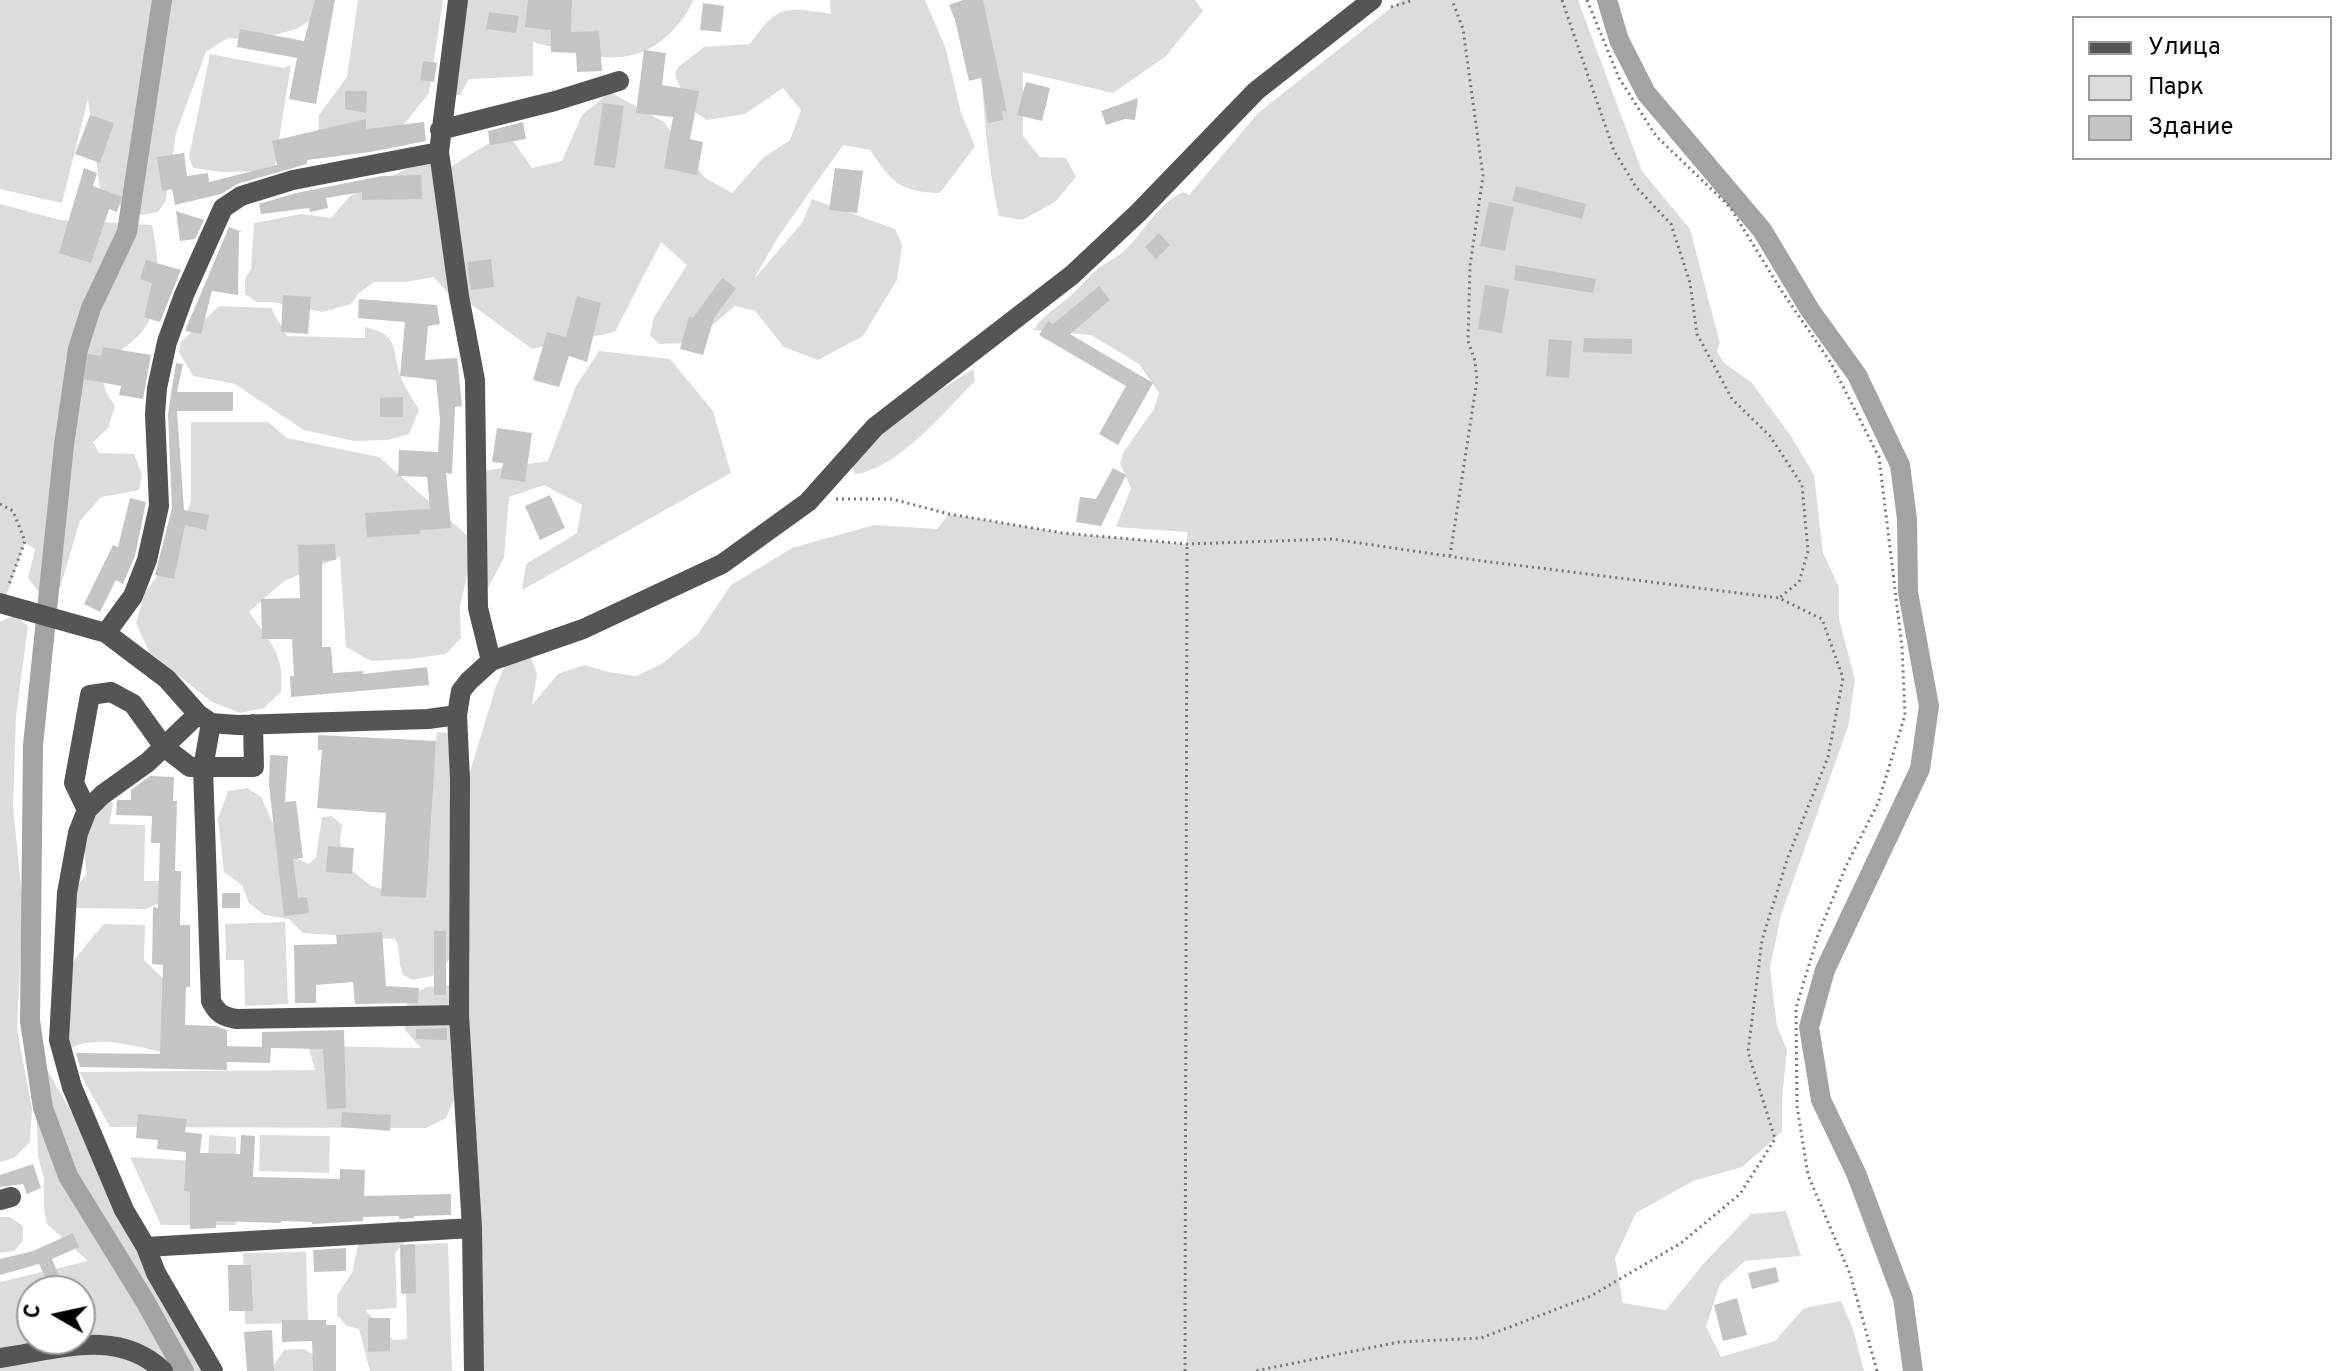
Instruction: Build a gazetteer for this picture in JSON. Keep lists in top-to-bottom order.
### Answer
{
  "legend": ["Улица", "Парк", "Здание"],
  "north": "left"
}
